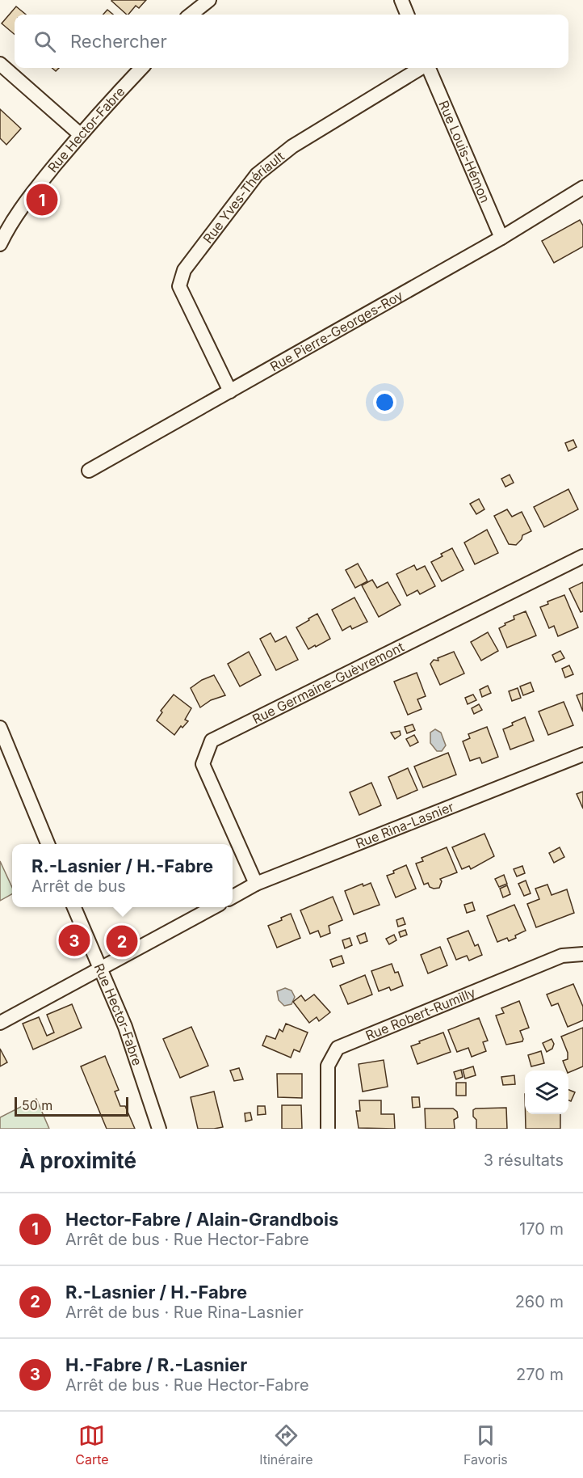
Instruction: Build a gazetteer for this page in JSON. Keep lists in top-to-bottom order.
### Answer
{
  "streets": {
    "street": [
      "Rue Hector-Fabre",
      "Rue Louis-Hémon",
      "Rue Yves-Thériault",
      "Rue Pierre-Georges-Roy",
      "Rue Germaine-Guèvremont",
      "Rue Rina-Lasnier",
      "Rue Robert-Rumilly"
    ]
  },
  "crossings": [
    ["Rue Louis-Hémon", "Rue Pierre-Georges-Roy"],
    ["Rue Yves-Thériault", "Rue Pierre-Georges-Roy"],
    ["Rue Germaine-Guèvremont", "Rue Rina-Lasnier"]
  ],
  "scale_bar": "50 m",
  "page": {
    "search": "Rechercher",
    "pins": ["1", "3", "2"],
    "popup": ["R.-Lasnier / H.-Fabre", "Arrêt de bus"],
    "scale": "50 m",
    "heading": ["À proximité", "3 résultats"],
    "list": [
      {
        "mark": "1",
        "name": "Hector-Fabre / Alain-Grandbois",
        "note": "Arrêt de bus · Rue Hector-Fabre",
        "value": "170 m"
      },
      {
        "mark": "2",
        "name": "R.-Lasnier / H.-Fabre",
        "note": "Arrêt de bus · Rue Rina-Lasnier",
        "value": "260 m"
      },
      {
        "mark": "3",
        "name": "H.-Fabre / R.-Lasnier",
        "note": "Arrêt de bus · Rue Hector-Fabre",
        "value": "270 m"
      }
    ],
    "nav": ["Carte", "Itinéraire", "Favoris"]
  }
}
